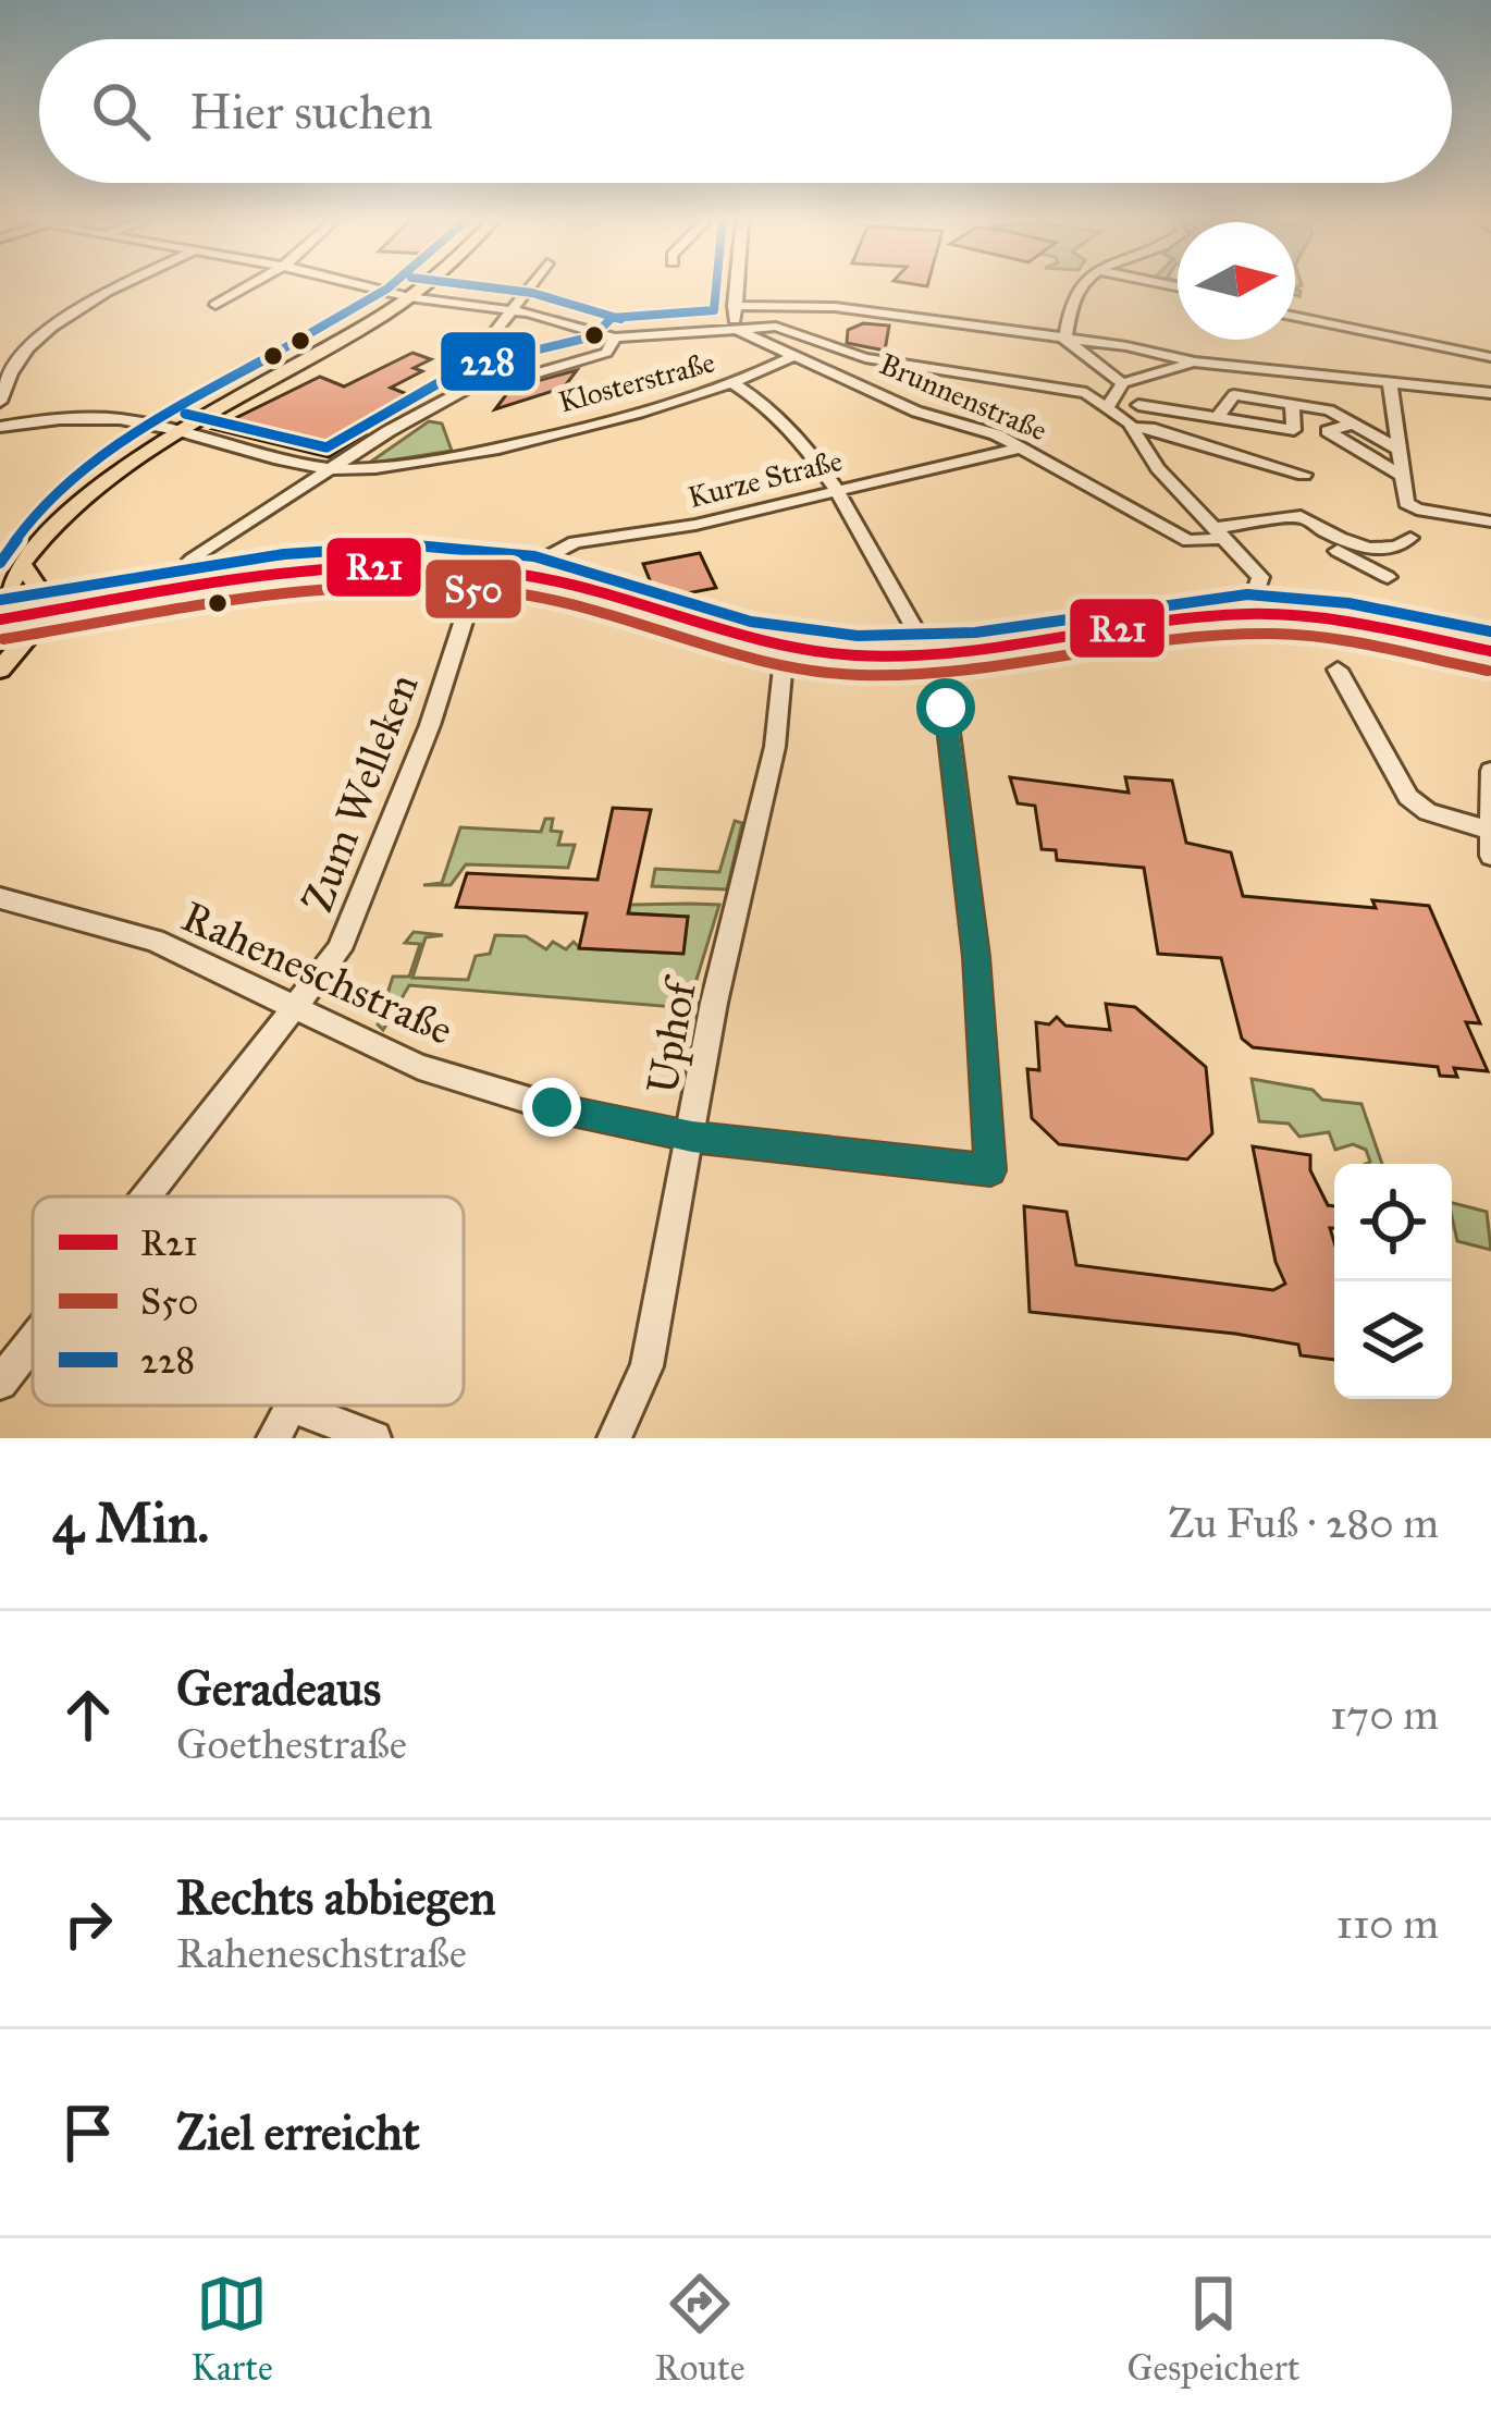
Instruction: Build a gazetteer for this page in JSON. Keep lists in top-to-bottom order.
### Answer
{
  "streets": {
    "street": [
      "Klosterstraße",
      "Brunnenstraße",
      "Kurze Straße",
      "Zum Welleken",
      "Raheneschstraße",
      "Uphof"
    ]
  },
  "crossings": [
    ["Klosterstraße", "Brunnenstraße"],
    ["Brunnenstraße", "Kurze Straße"],
    ["Zum Welleken", "Raheneschstraße"],
    ["Raheneschstraße", "Uphof"]
  ],
  "lines": ["transit line 228", "transit line R21", "transit line S50"],
  "legend": ["R21", "S50", "228"],
  "north": "right",
  "page": {
    "search": "Hier suchen",
    "heading": ["4 Min.", "Zu Fuß · 280 m"],
    "list": [
      ["Geradeaus", "Goethestraße", "170 m"],
      ["Rechts abbiegen", "Raheneschstraße", "110 m"],
      "Ziel erreicht"
    ],
    "nav": ["Karte", "Route", "Gespeichert"]
  }
}
